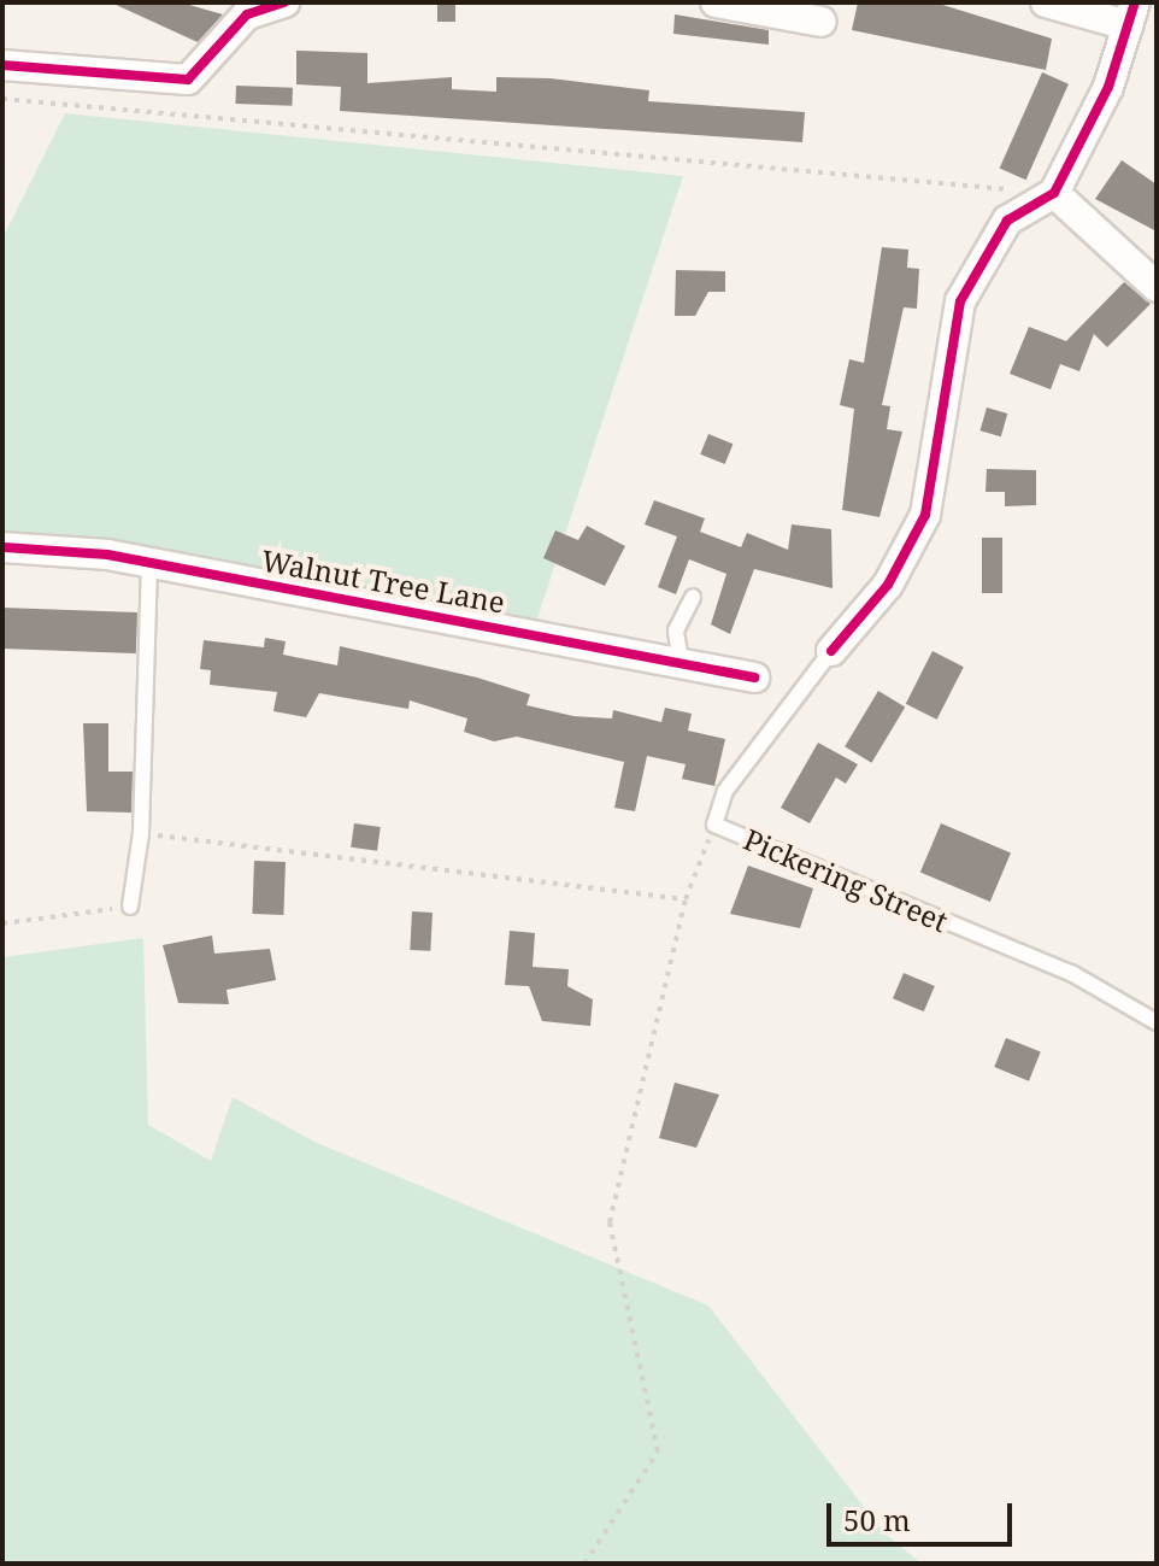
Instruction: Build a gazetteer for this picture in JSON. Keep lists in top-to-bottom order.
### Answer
{
  "streets": {
    "street": ["Walnut Tree Lane", "Pickering Street"]
  },
  "scale_bar": "50 m"
}
